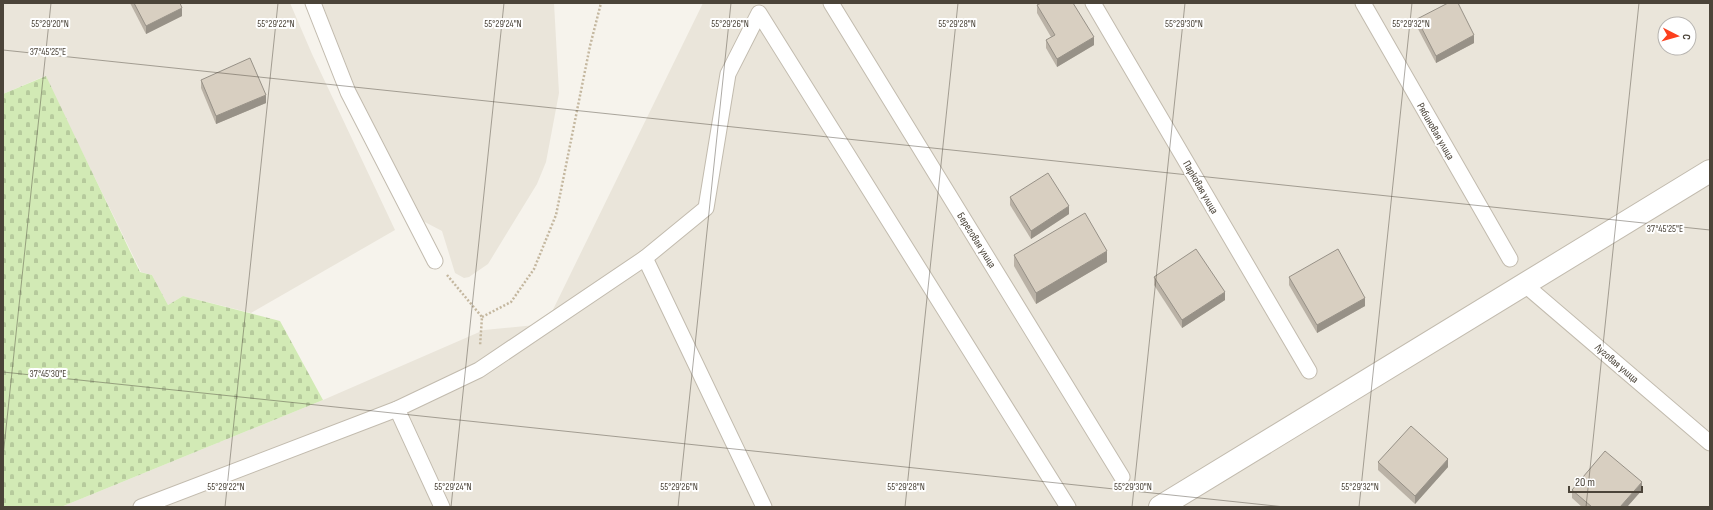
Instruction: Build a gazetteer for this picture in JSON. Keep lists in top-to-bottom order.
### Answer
{
  "streets": {
    "lane": [
      "Рябиновая улица",
      "Парковая улица",
      "Береговая улица",
      "Луговая улица"
    ]
  },
  "scale_bar": "20 m",
  "north": "right",
  "coordinates": [
    "55°29'20\"N",
    "55°29'22\"N",
    "55°29'24\"N",
    "55°29'26\"N",
    "55°29'28\"N",
    "55°29'30\"N",
    "55°29'32\"N",
    "37°45'25\"E",
    "37°45'30\"E"
  ]
}
